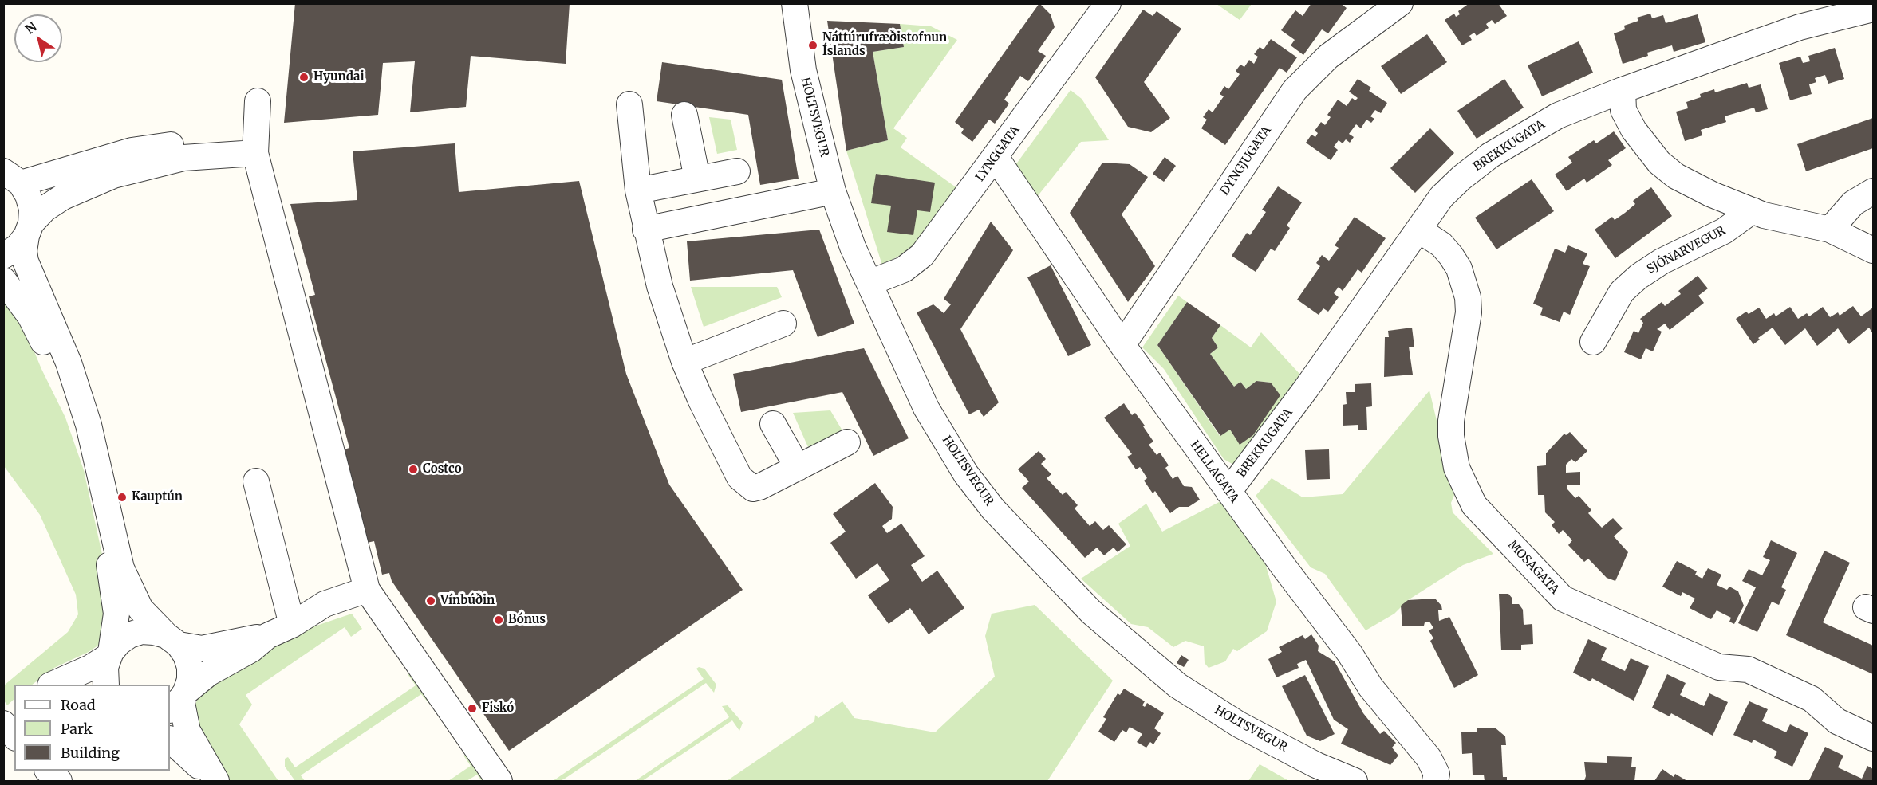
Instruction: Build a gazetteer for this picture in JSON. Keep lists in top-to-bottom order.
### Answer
{
  "streets": {
    "street": [
      "HOLTSVEGUR",
      "BREKKUGATA",
      "LYNGGATA",
      "DYNGJUGATA",
      "SJÓNARVEGUR",
      "HELLAGATA",
      "MOSAGATA"
    ]
  },
  "crossings": [
    ["HOLTSVEGUR", "LYNGGATA"],
    ["BREKKUGATA", "HELLAGATA"],
    ["BREKKUGATA", "MOSAGATA"],
    ["LYNGGATA", "HELLAGATA"],
    ["DYNGJUGATA", "HELLAGATA"]
  ],
  "places": [
    "Náttúrufræðistofnun Íslands",
    "Hyundai",
    "Costco",
    "Kauptún",
    "Vínbúðin",
    "Bónus",
    "Fiskó"
  ],
  "legend": ["Road", "Park", "Building"],
  "north": "top left"
}
